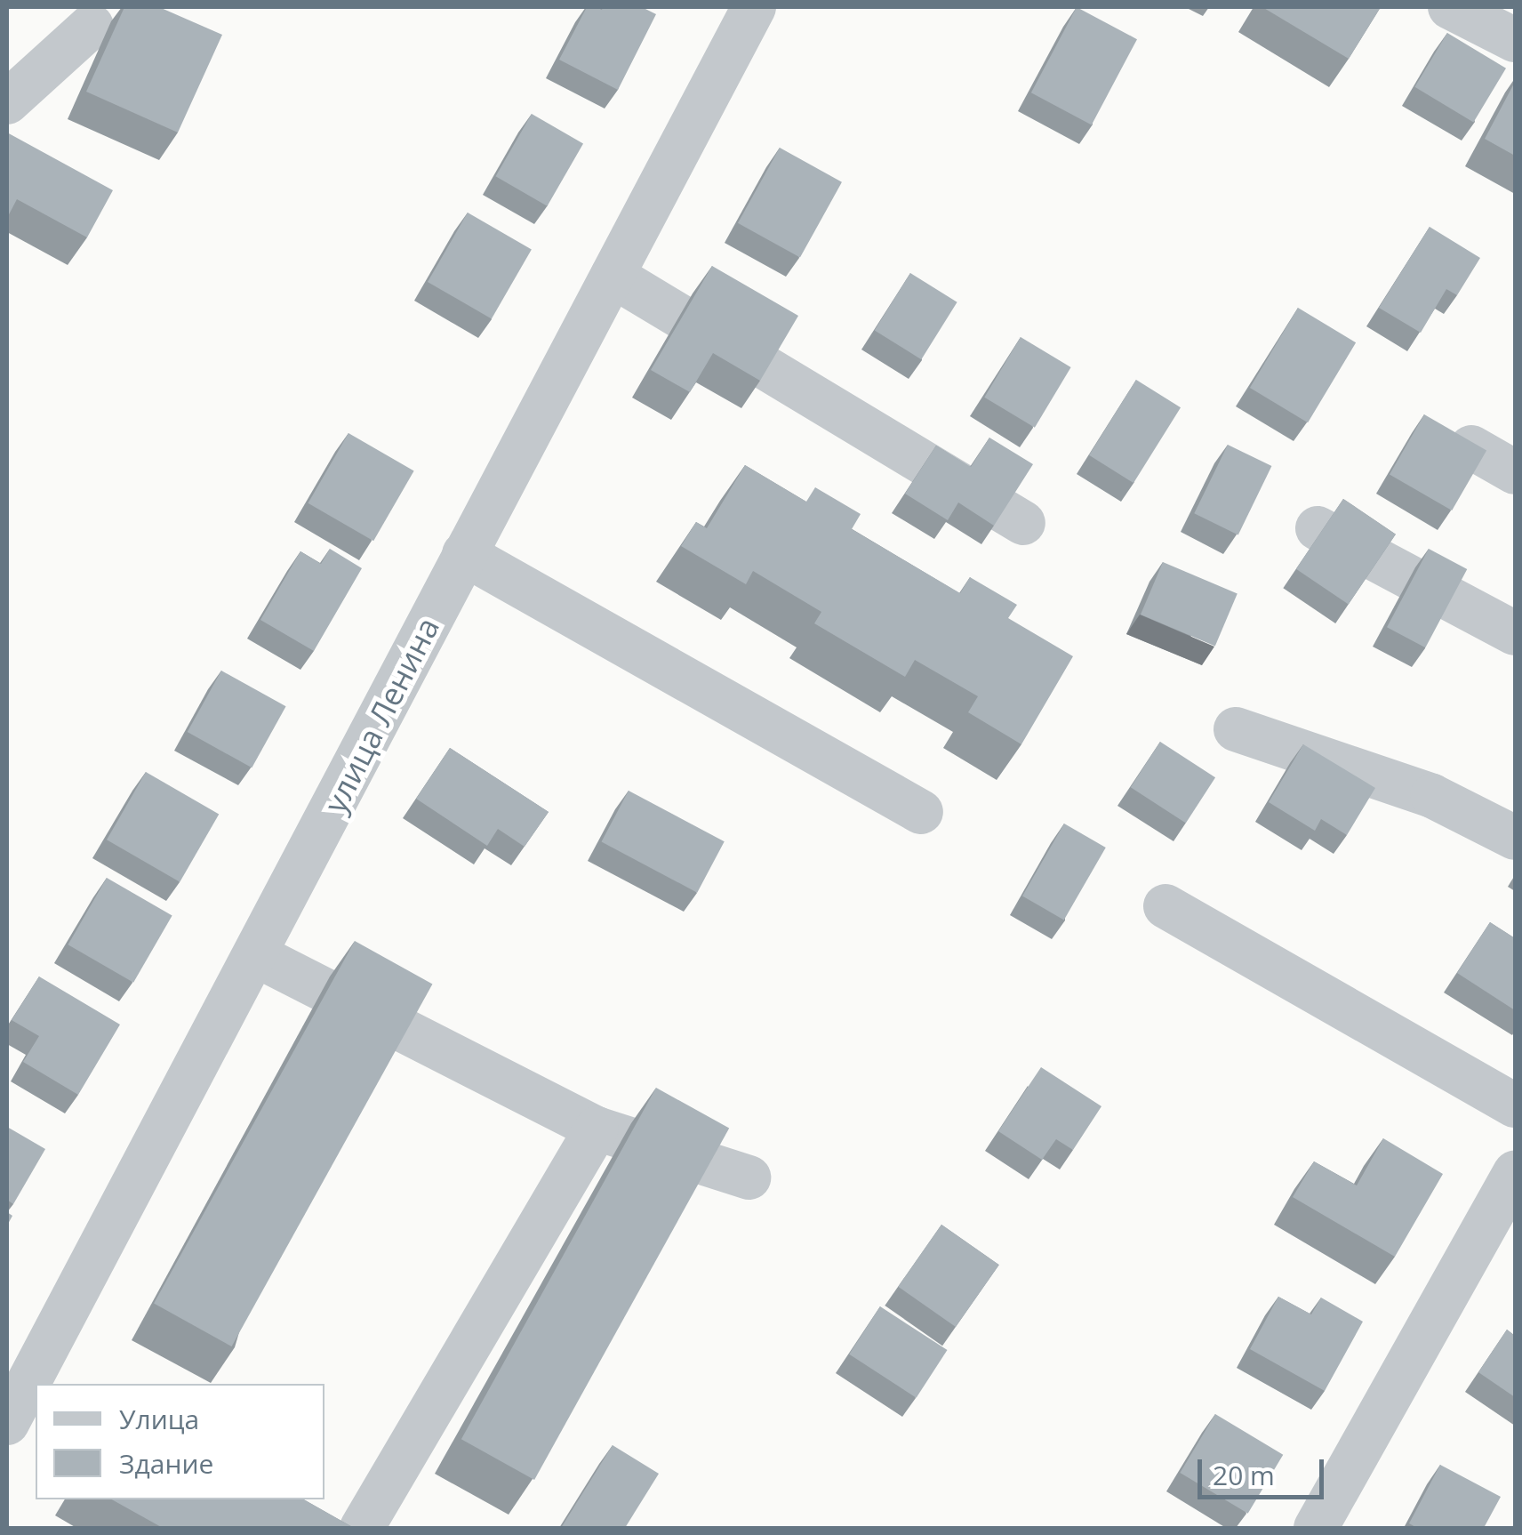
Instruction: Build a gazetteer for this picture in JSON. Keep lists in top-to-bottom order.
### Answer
{
  "streets": {
    "street": ["улица Ленина"]
  },
  "legend": ["Улица", "Здание"],
  "scale_bar": "20 m"
}
